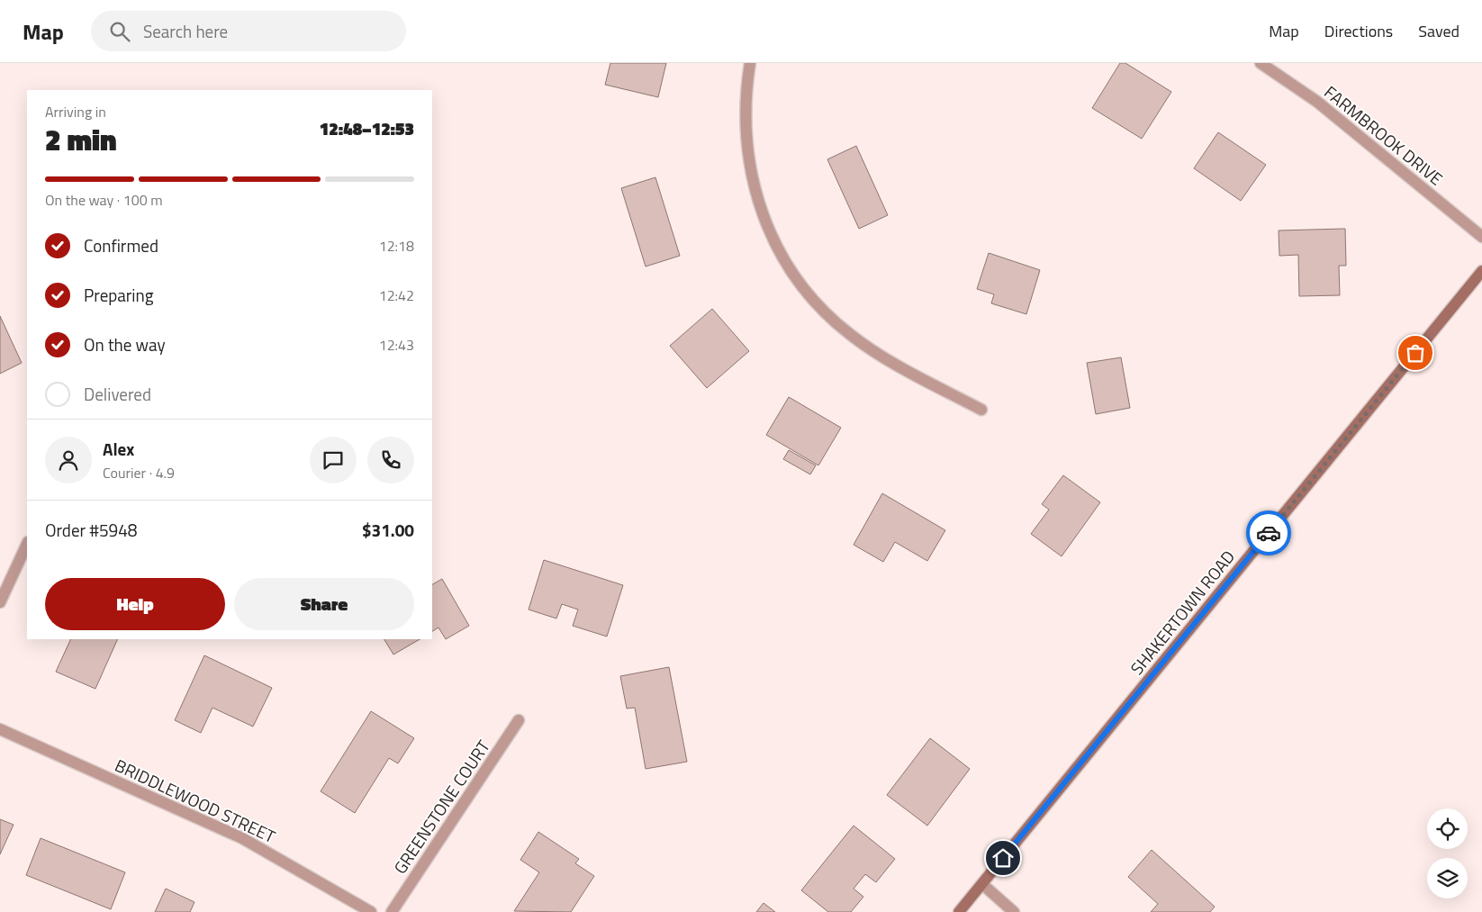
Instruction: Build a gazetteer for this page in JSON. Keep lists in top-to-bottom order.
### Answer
{
  "streets": {
    "street": [
      "FARMBROOK DRIVE",
      "SHAKERTOWN ROAD",
      "BRIDDLEWOOD STREET",
      "GREENSTONE COURT"
    ]
  },
  "page": {
    "header": "Map",
    "search": "Search here",
    "nav": ["Map", "Directions", "Saved"],
    "heading": ["2 min", "Arriving in", "12:48–12:53"],
    "panel": [
      "Alex",
      "Courier · 4.9",
      "Order #5948",
      "$31.00"
    ],
    "bar": "On the way · 100 m",
    "list": [
      ["Confirmed", "12:18"],
      ["Preparing", "12:42"],
      ["On the way", "12:43"],
      "Delivered"
    ],
    "buttons": ["Help", "Share"]
  }
}
